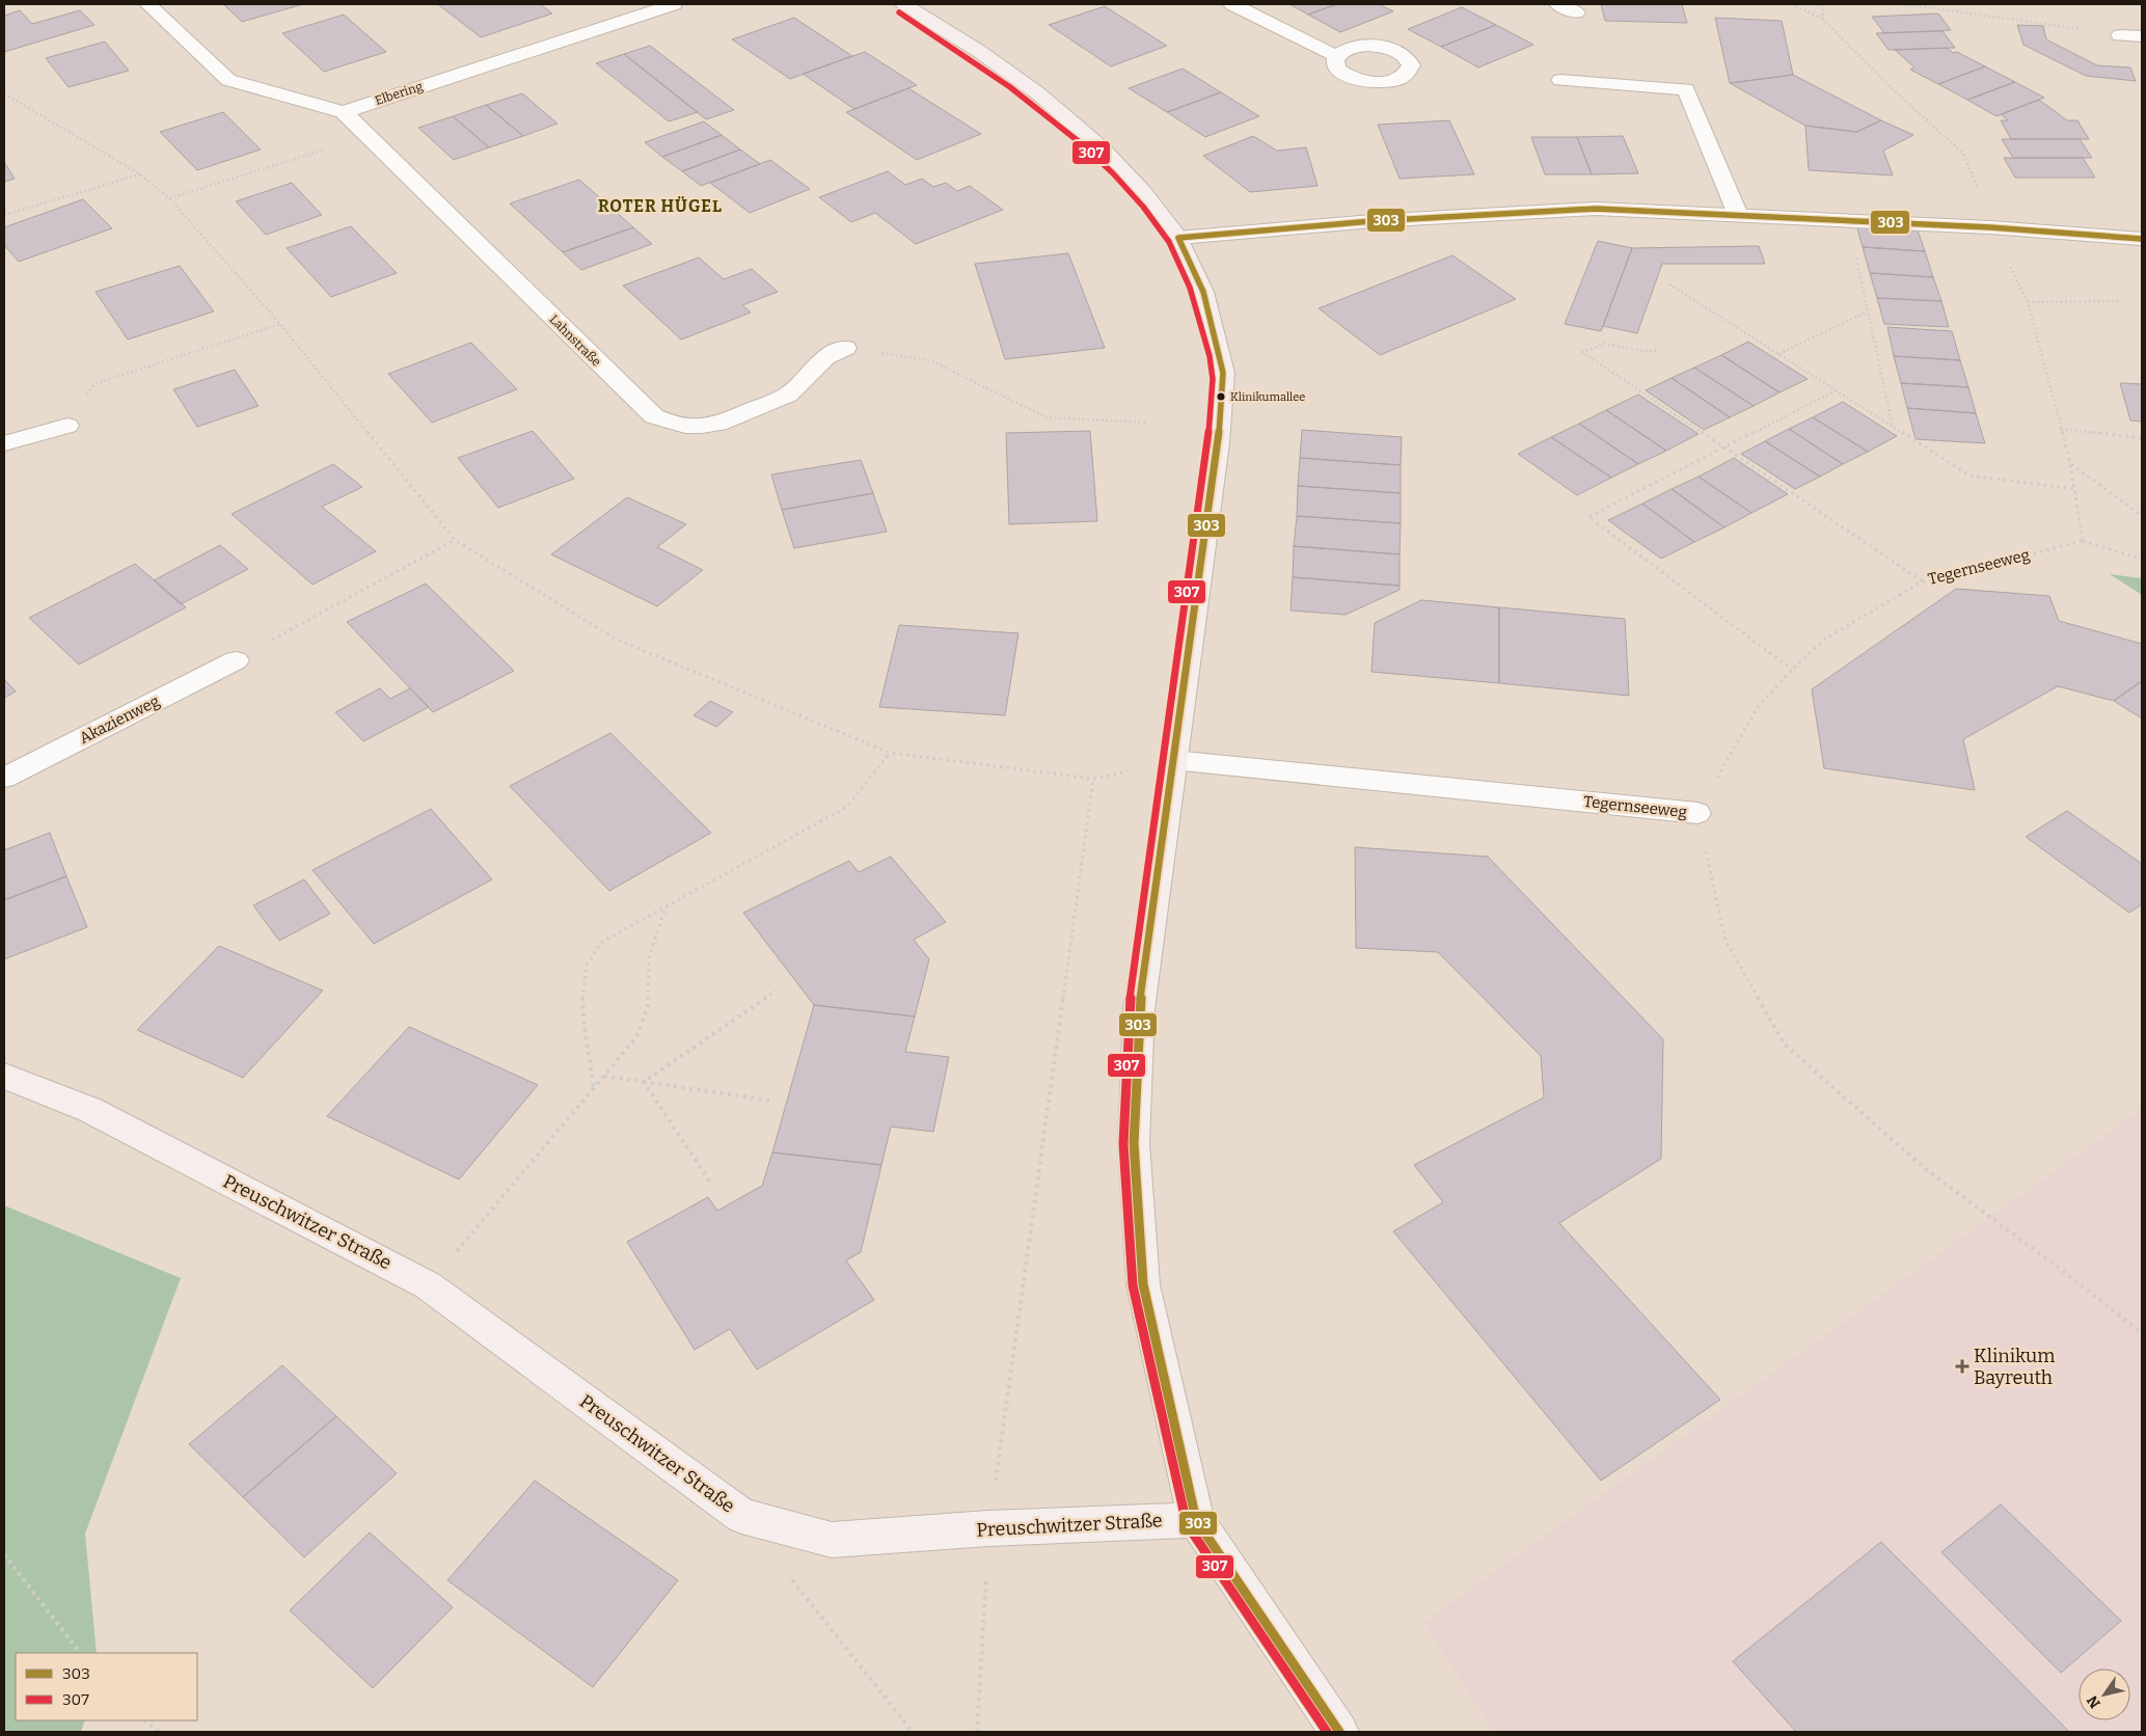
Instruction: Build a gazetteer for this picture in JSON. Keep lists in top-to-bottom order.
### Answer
{
  "streets": {
    "street": [
      "Elbering",
      "Lahnstraße",
      "Tegernseeweg",
      "Akazienweg",
      "Preuschwitzer Straße"
    ]
  },
  "crossings": [
    ["Elbering", "Lahnstraße"]
  ],
  "districts": ["ROTER HÜGEL"],
  "places": {
    "other": ["Klinikumallee"],
    "health": ["Klinikum Bayreuth"]
  },
  "lines": ["transit line 307", "transit line 303"],
  "legend": ["303", "307"],
  "north": "bottom left"
}
